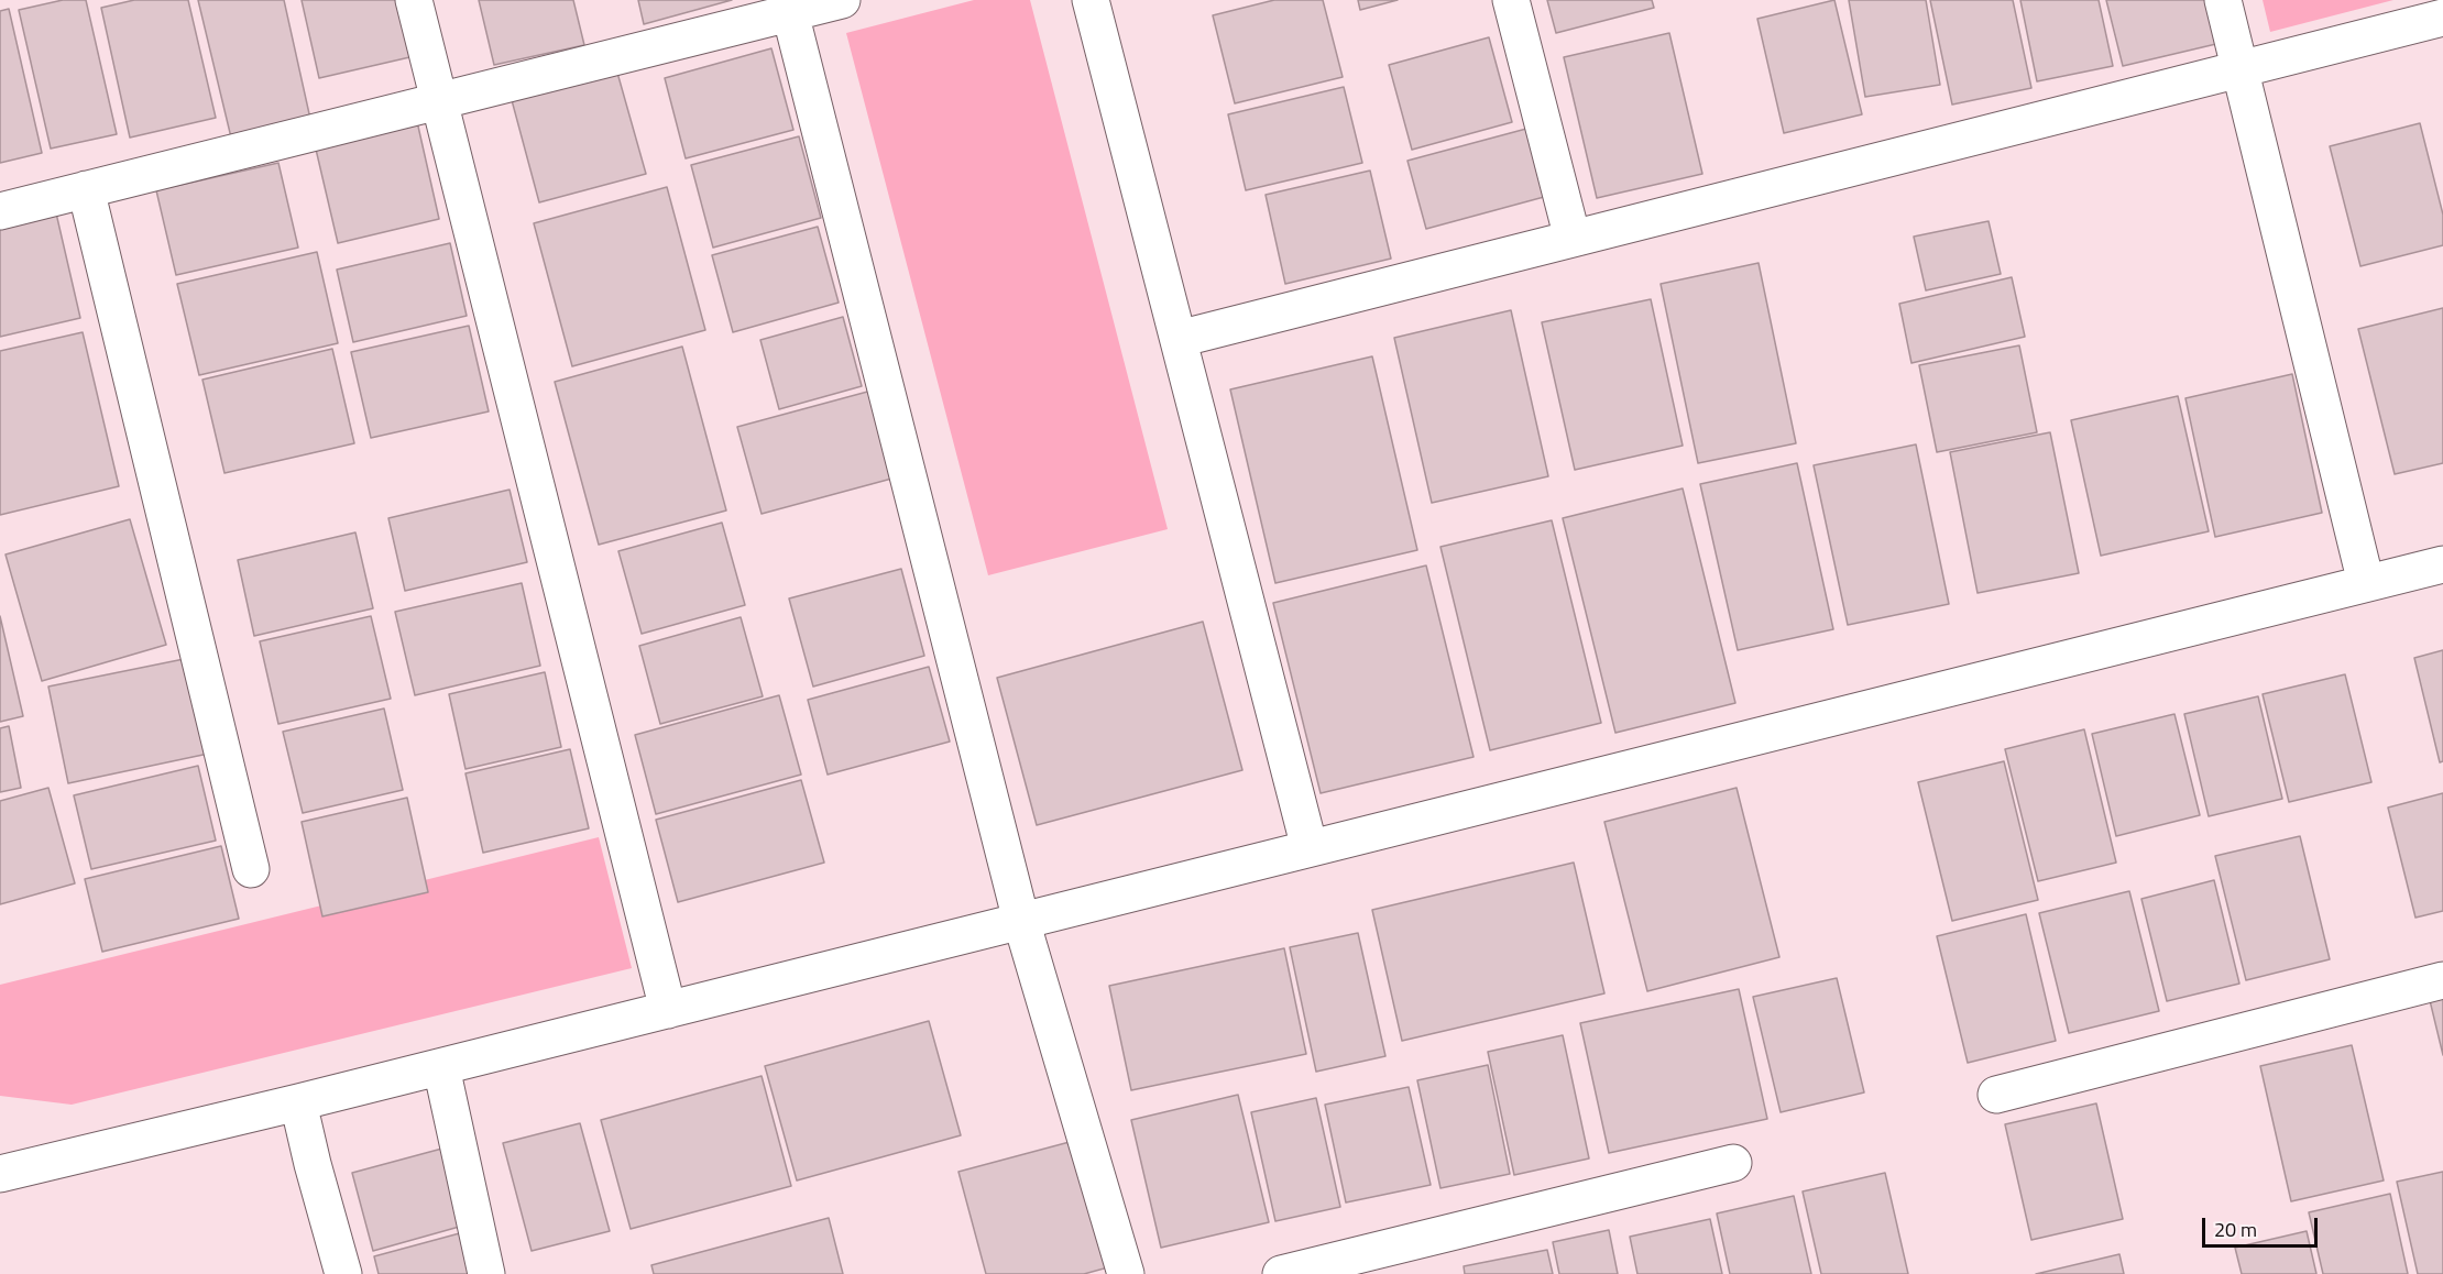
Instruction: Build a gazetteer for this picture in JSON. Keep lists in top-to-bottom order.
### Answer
{
  "scale_bar": "20 m"
}
